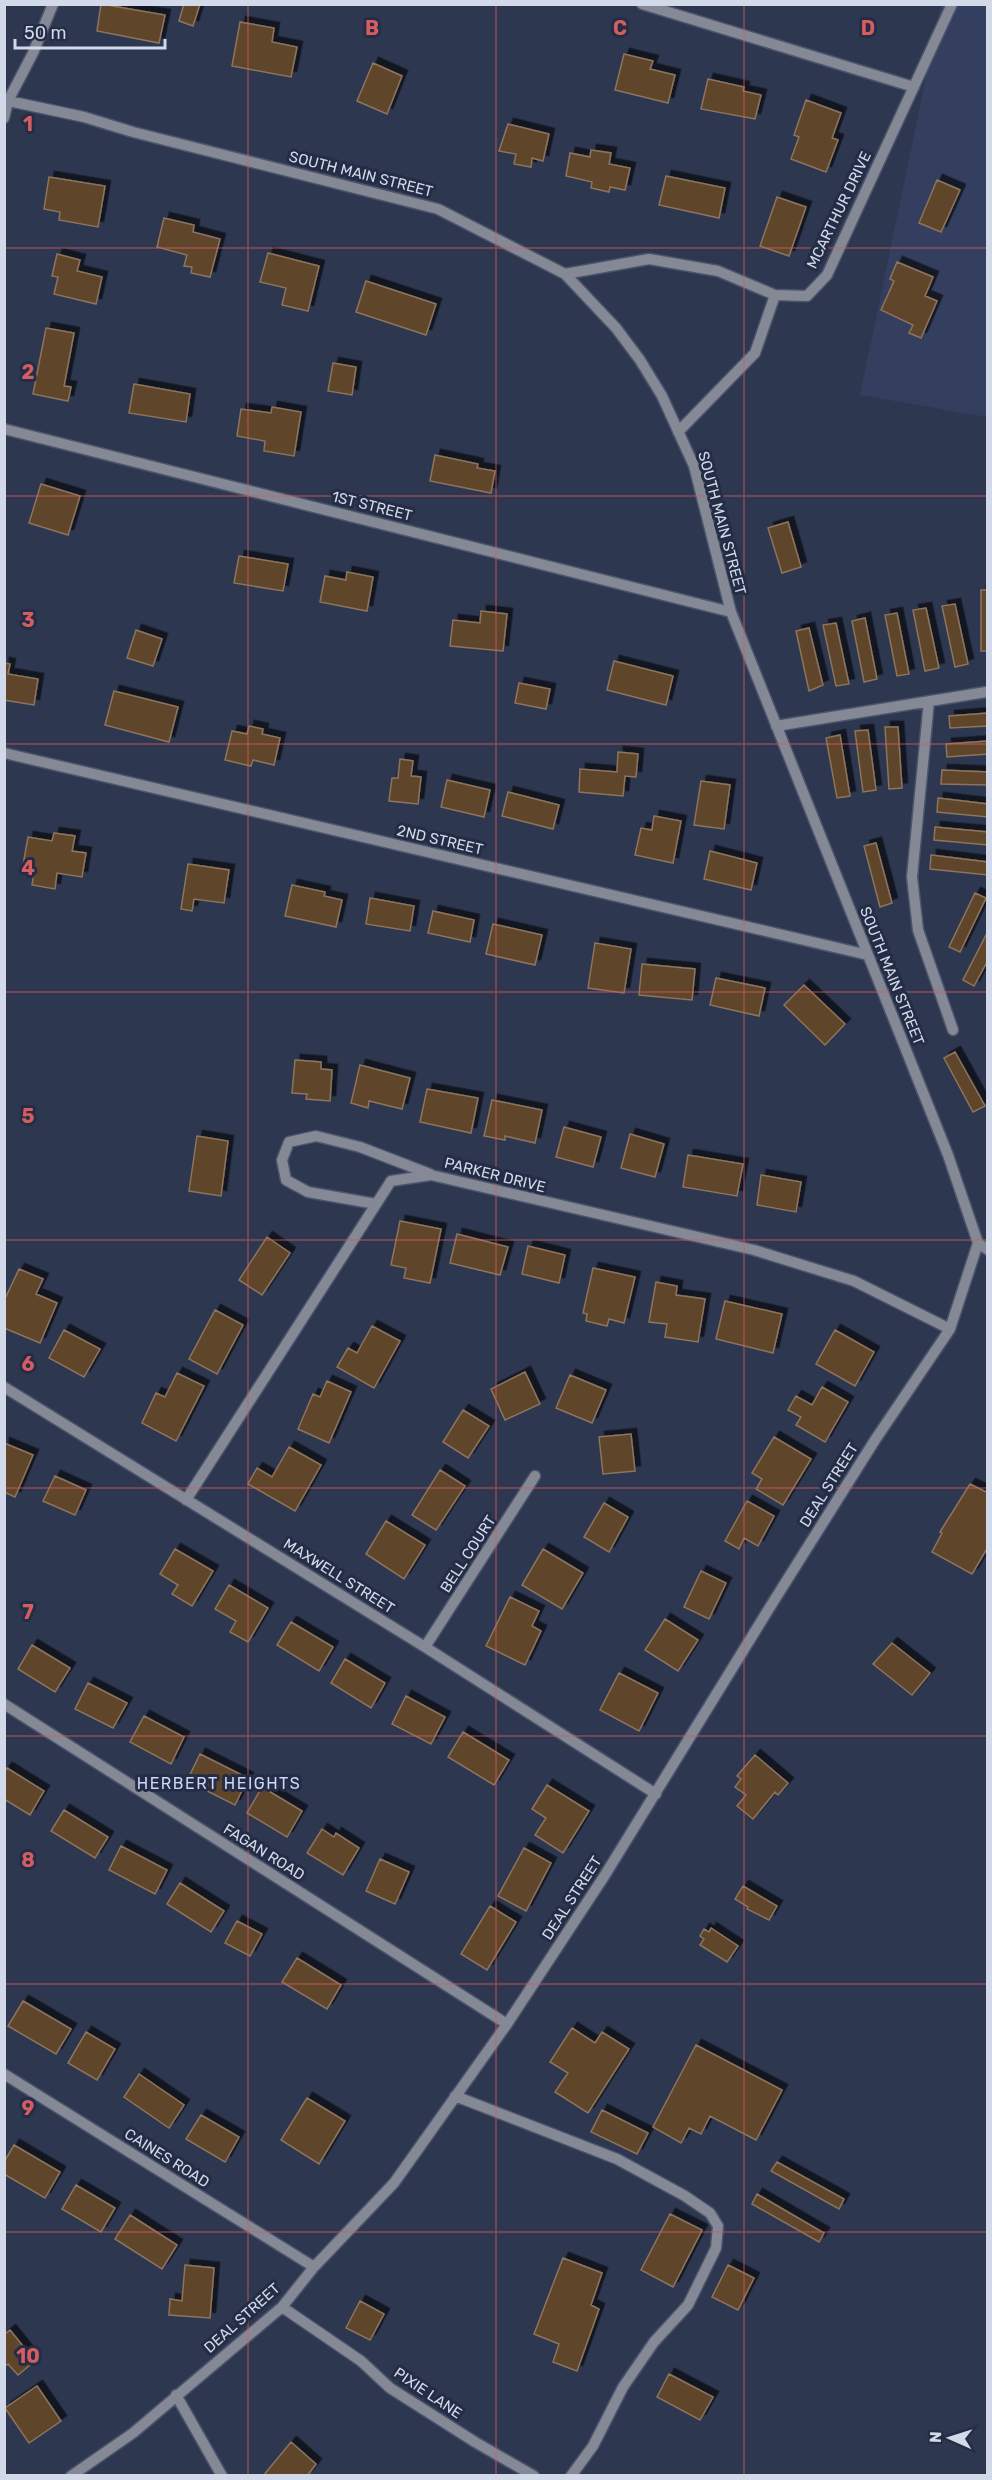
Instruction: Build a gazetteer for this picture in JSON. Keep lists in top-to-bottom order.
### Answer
{
  "streets": {
    "street": [
      "SOUTH MAIN STREET",
      "MCARTHUR DRIVE",
      "1ST STREET",
      "2ND STREET",
      "PARKER DRIVE",
      "DEAL STREET",
      "BELL COURT",
      "MAXWELL STREET",
      "FAGAN ROAD",
      "CAINES ROAD",
      "PIXIE LANE"
    ]
  },
  "crossings": [
    ["SOUTH MAIN STREET", "MCARTHUR DRIVE"],
    ["SOUTH MAIN STREET", "1ST STREET"],
    ["SOUTH MAIN STREET", "2ND STREET"],
    ["SOUTH MAIN STREET", "DEAL STREET"],
    ["PARKER DRIVE", "DEAL STREET"],
    ["PARKER DRIVE", "MAXWELL STREET"],
    ["DEAL STREET", "MAXWELL STREET"],
    ["DEAL STREET", "FAGAN ROAD"],
    ["DEAL STREET", "CAINES ROAD"],
    ["DEAL STREET", "PIXIE LANE"],
    ["BELL COURT", "MAXWELL STREET"]
  ],
  "districts": ["HERBERT HEIGHTS"],
  "scale_bar": "50 m",
  "north": "left",
  "grid": {
    "columns": ["B", "C", "D"],
    "rows": [
      "1",
      "2",
      "3",
      "4",
      "5",
      "6",
      "7",
      "8",
      "9",
      "10"
    ]
  }
}
